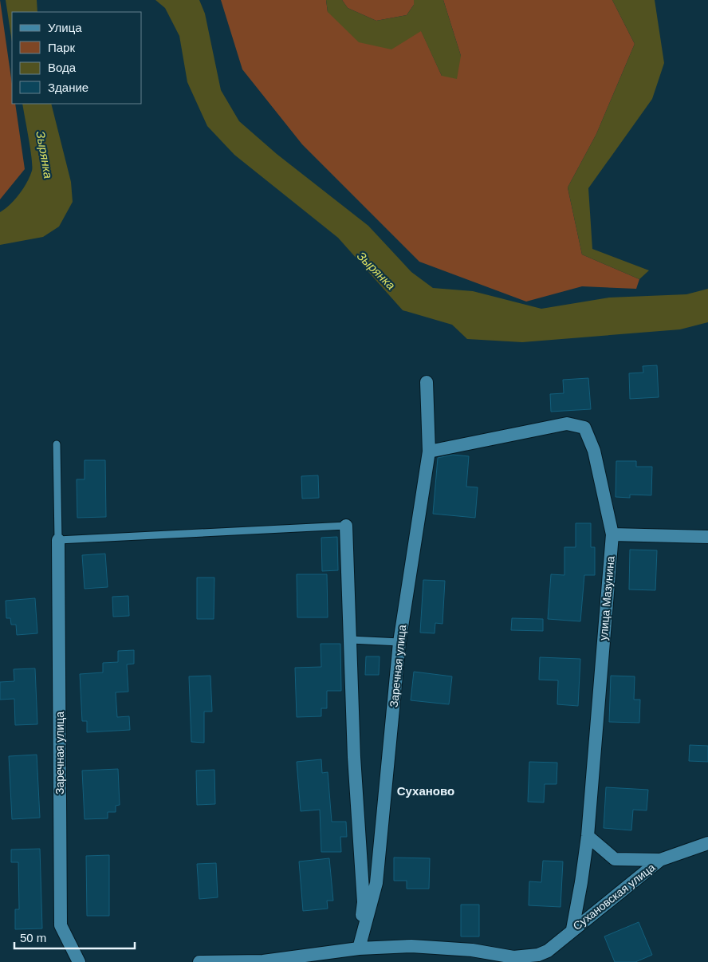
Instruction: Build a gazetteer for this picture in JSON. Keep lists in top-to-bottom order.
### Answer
{
  "streets": {
    "street": ["улица Мазунина", "Заречная улица", "Сухановская улица"]
  },
  "crossings": [
    ["улица Мазунина", "Заречная улица"],
    ["улица Мазунина", "Сухановская улица"],
    ["Заречная улица", "Сухановская улица"]
  ],
  "districts": ["Суханово"],
  "water": ["Зырянка"],
  "legend": [
    "Улица",
    "Парк",
    "Вода",
    "Здание"
  ],
  "scale_bar": "50 m"
}
